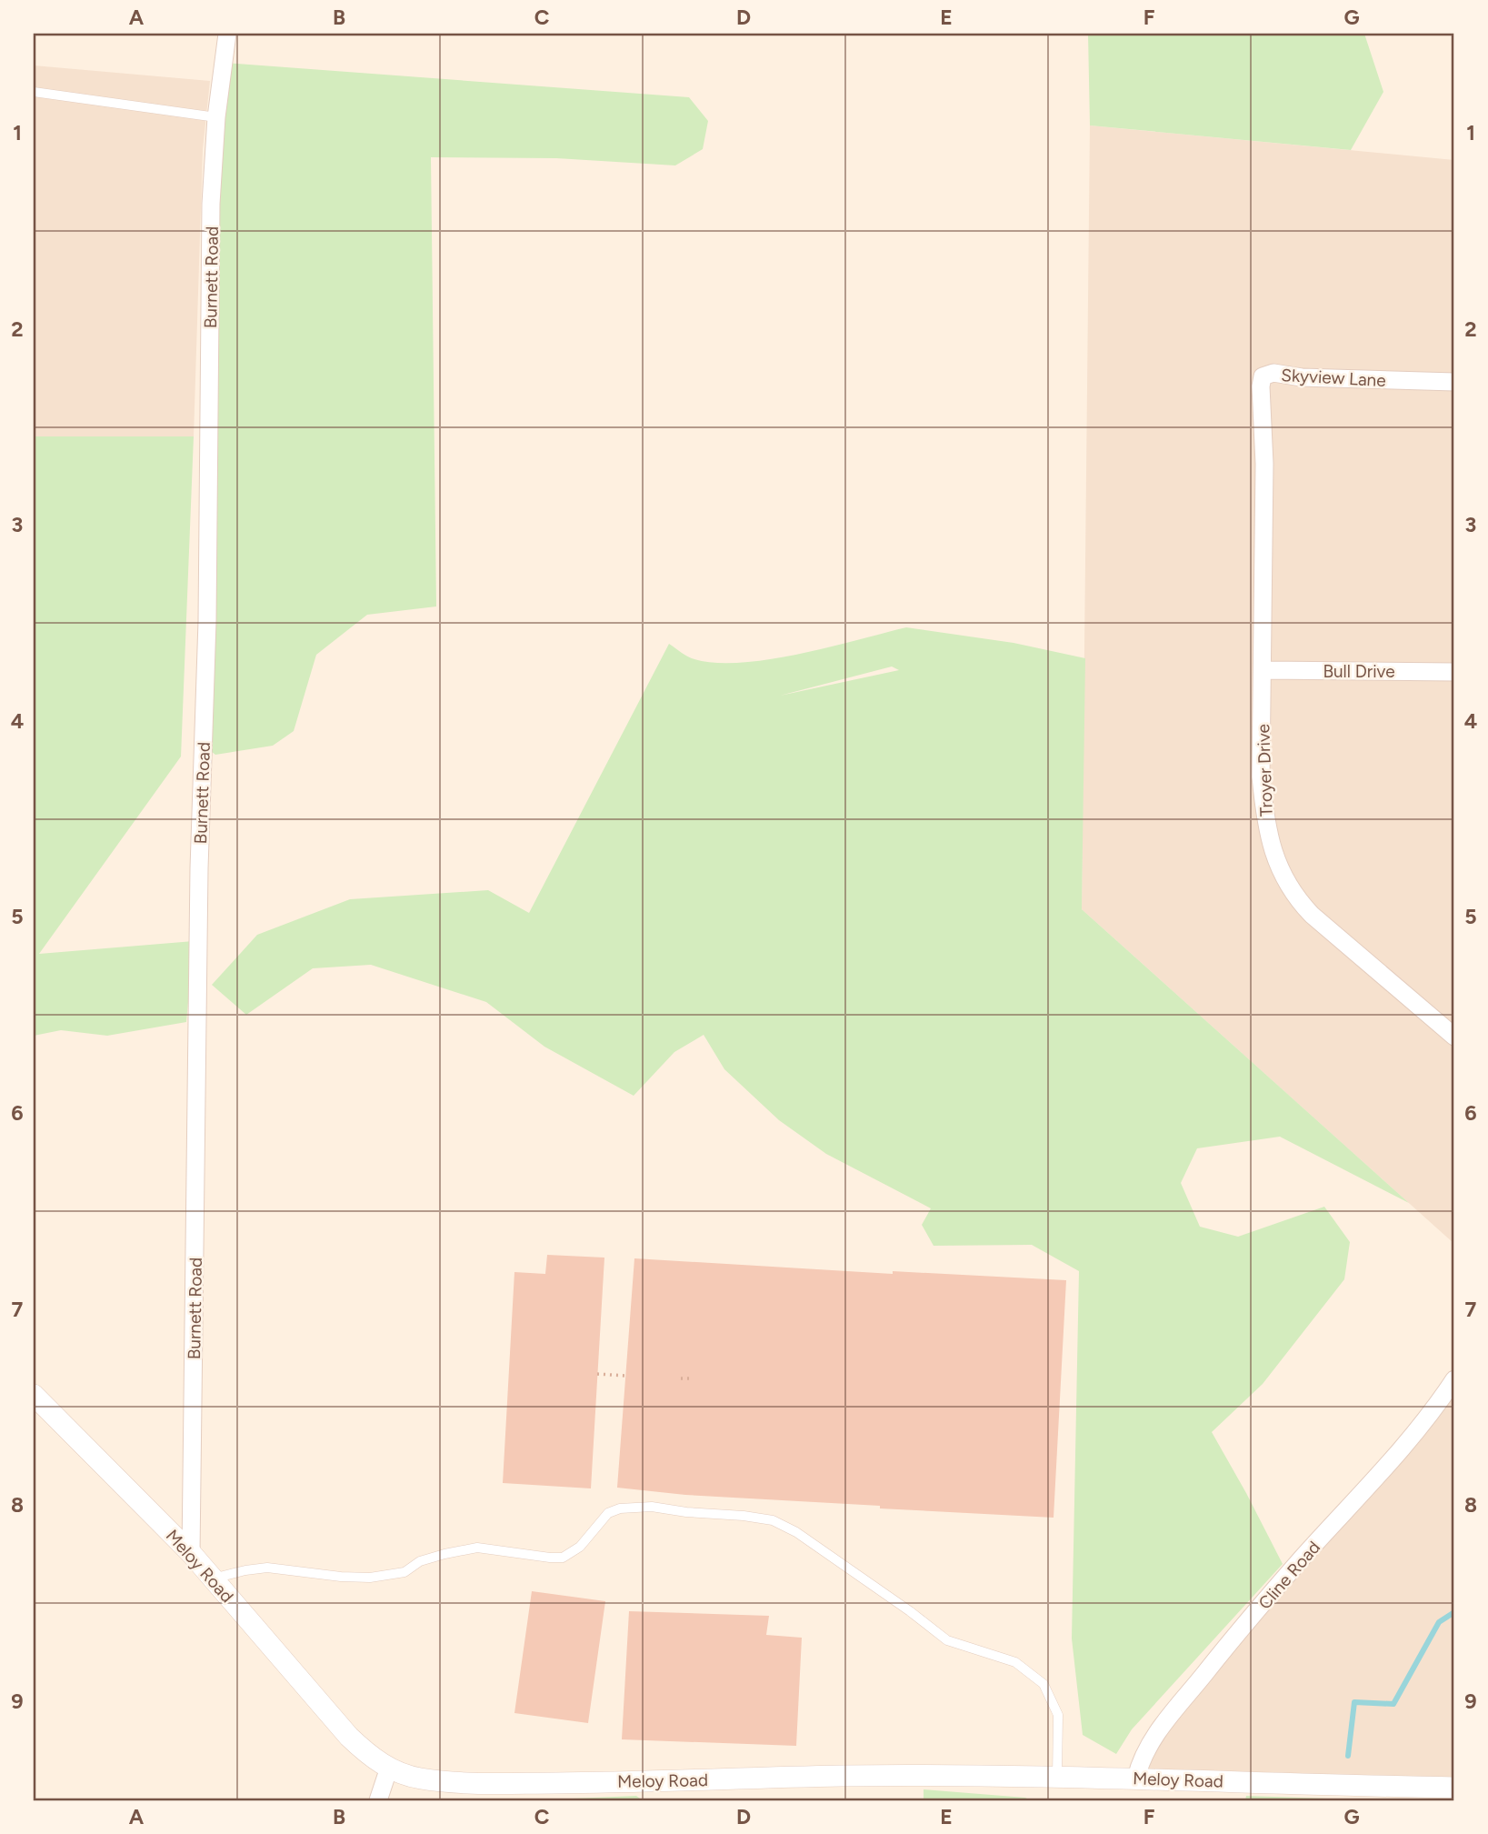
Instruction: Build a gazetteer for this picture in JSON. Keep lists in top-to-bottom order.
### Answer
{
  "streets": {
    "street": [
      "Burnett Road",
      "Skyview Lane",
      "Bull Drive",
      "Troyer Drive",
      "Meloy Road",
      "Cline Road"
    ]
  },
  "crossings": [
    ["Burnett Road", "Meloy Road"],
    ["Skyview Lane", "Troyer Drive"],
    ["Bull Drive", "Troyer Drive"],
    ["Meloy Road", "Cline Road"]
  ],
  "grid": {
    "columns": [
      "A",
      "B",
      "C",
      "D",
      "E",
      "F",
      "G"
    ],
    "rows": [
      "1",
      "2",
      "3",
      "4",
      "5",
      "6",
      "7",
      "8",
      "9"
    ]
  }
}
